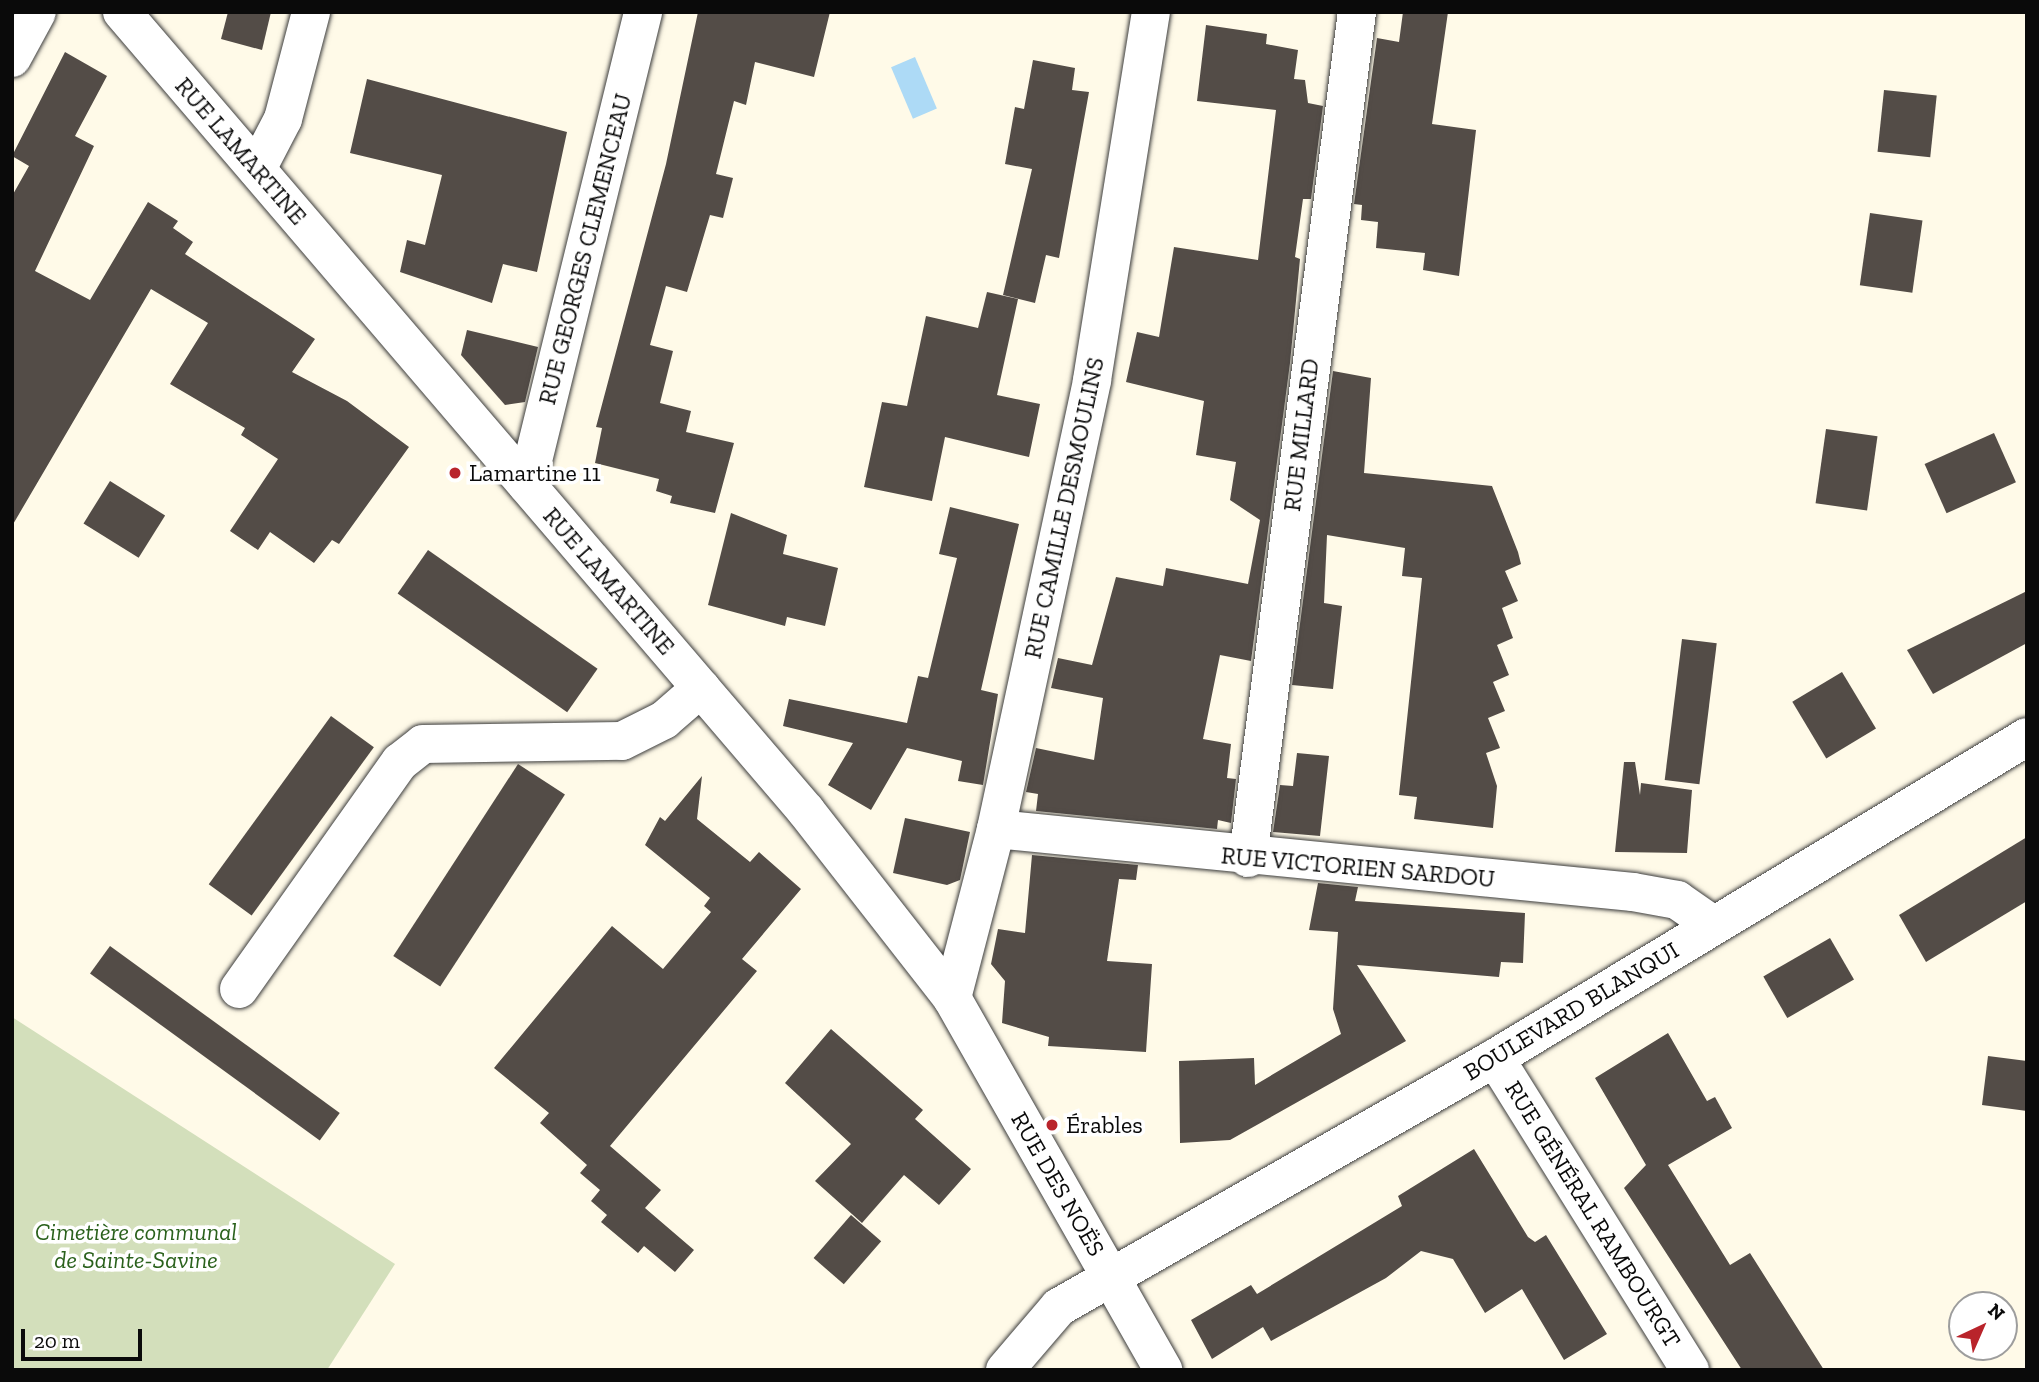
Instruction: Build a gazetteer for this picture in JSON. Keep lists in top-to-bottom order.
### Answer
{
  "streets": {
    "street": [
      "RUE LAMARTINE",
      "RUE GEORGES CLEMENCEAU",
      "RUE MILLARD",
      "RUE CAMILLE DESMOULINS",
      "RUE VICTORIEN SARDOU",
      "BOULEVARD BLANQUI",
      "RUE DES NOËS",
      "RUE GÉNÉRAL RAMBOURGT"
    ]
  },
  "crossings": [
    ["RUE LAMARTINE", "RUE GEORGES CLEMENCEAU"],
    ["RUE LAMARTINE", "RUE CAMILLE DESMOULINS"],
    ["RUE LAMARTINE", "RUE DES NOËS"],
    ["RUE MILLARD", "RUE VICTORIEN SARDOU"],
    ["RUE CAMILLE DESMOULINS", "RUE VICTORIEN SARDOU"],
    ["RUE CAMILLE DESMOULINS", "RUE DES NOËS"],
    ["RUE VICTORIEN SARDOU", "BOULEVARD BLANQUI"],
    ["BOULEVARD BLANQUI", "RUE DES NOËS"],
    ["BOULEVARD BLANQUI", "RUE GÉNÉRAL RAMBOURGT"]
  ],
  "parks": ["Cimetière communal de Sainte-Savine"],
  "places": ["Lamartine 11", "Érables"],
  "scale_bar": "20 m",
  "north": "top right"
}
